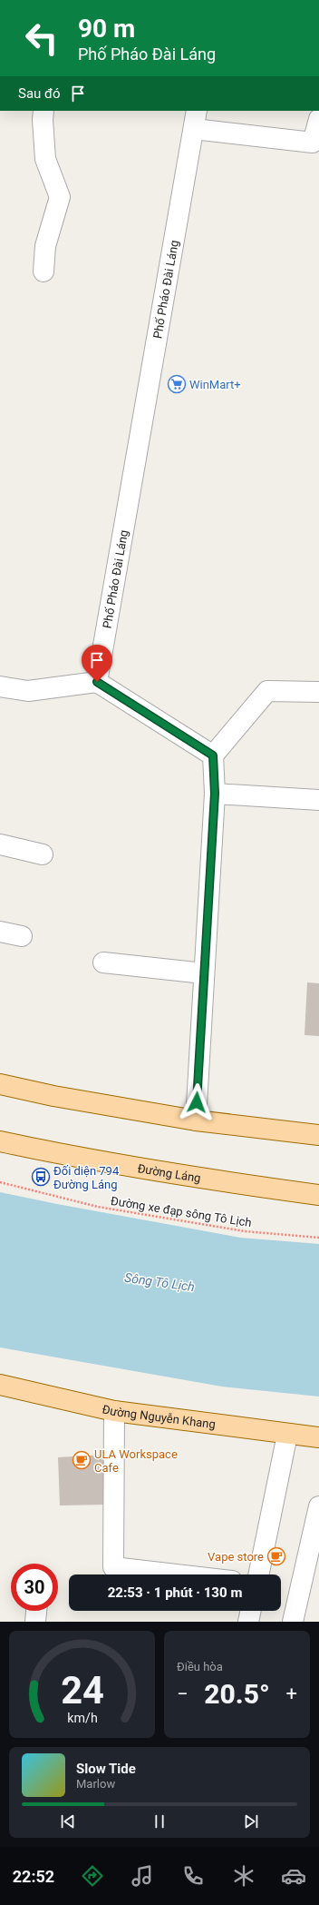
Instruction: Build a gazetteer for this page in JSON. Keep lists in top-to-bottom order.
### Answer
{
  "streets": {
    "main road": ["Đường Láng", "Đường Nguyễn Khang"],
    "street": ["Phố Pháo Đài Láng"],
    "path": ["Đường xe đạp sông Tô Lịch"]
  },
  "water": ["Sông Tô Lịch"],
  "places": {
    "supermarket": ["WinMart+"],
    "bus stop": ["Đối diện 794 Đường Láng"],
    "cafe": ["ULA Workspace Cafe", "Vape store"]
  },
  "page": {
    "turn": ["90 m", "Phố Pháo Đài Láng"],
    "then": "Sau đó",
    "limit": "30",
    "trip": "22:53 · 1 phút · 130 m",
    "tile": "Điều hòa",
    "heat": ["−", "20.5°", "+"],
    "song": ["Slow Tide", "Marlow"],
    "tabs": "22:52",
    "gauge": ["24", "km/h"]
  }
}
